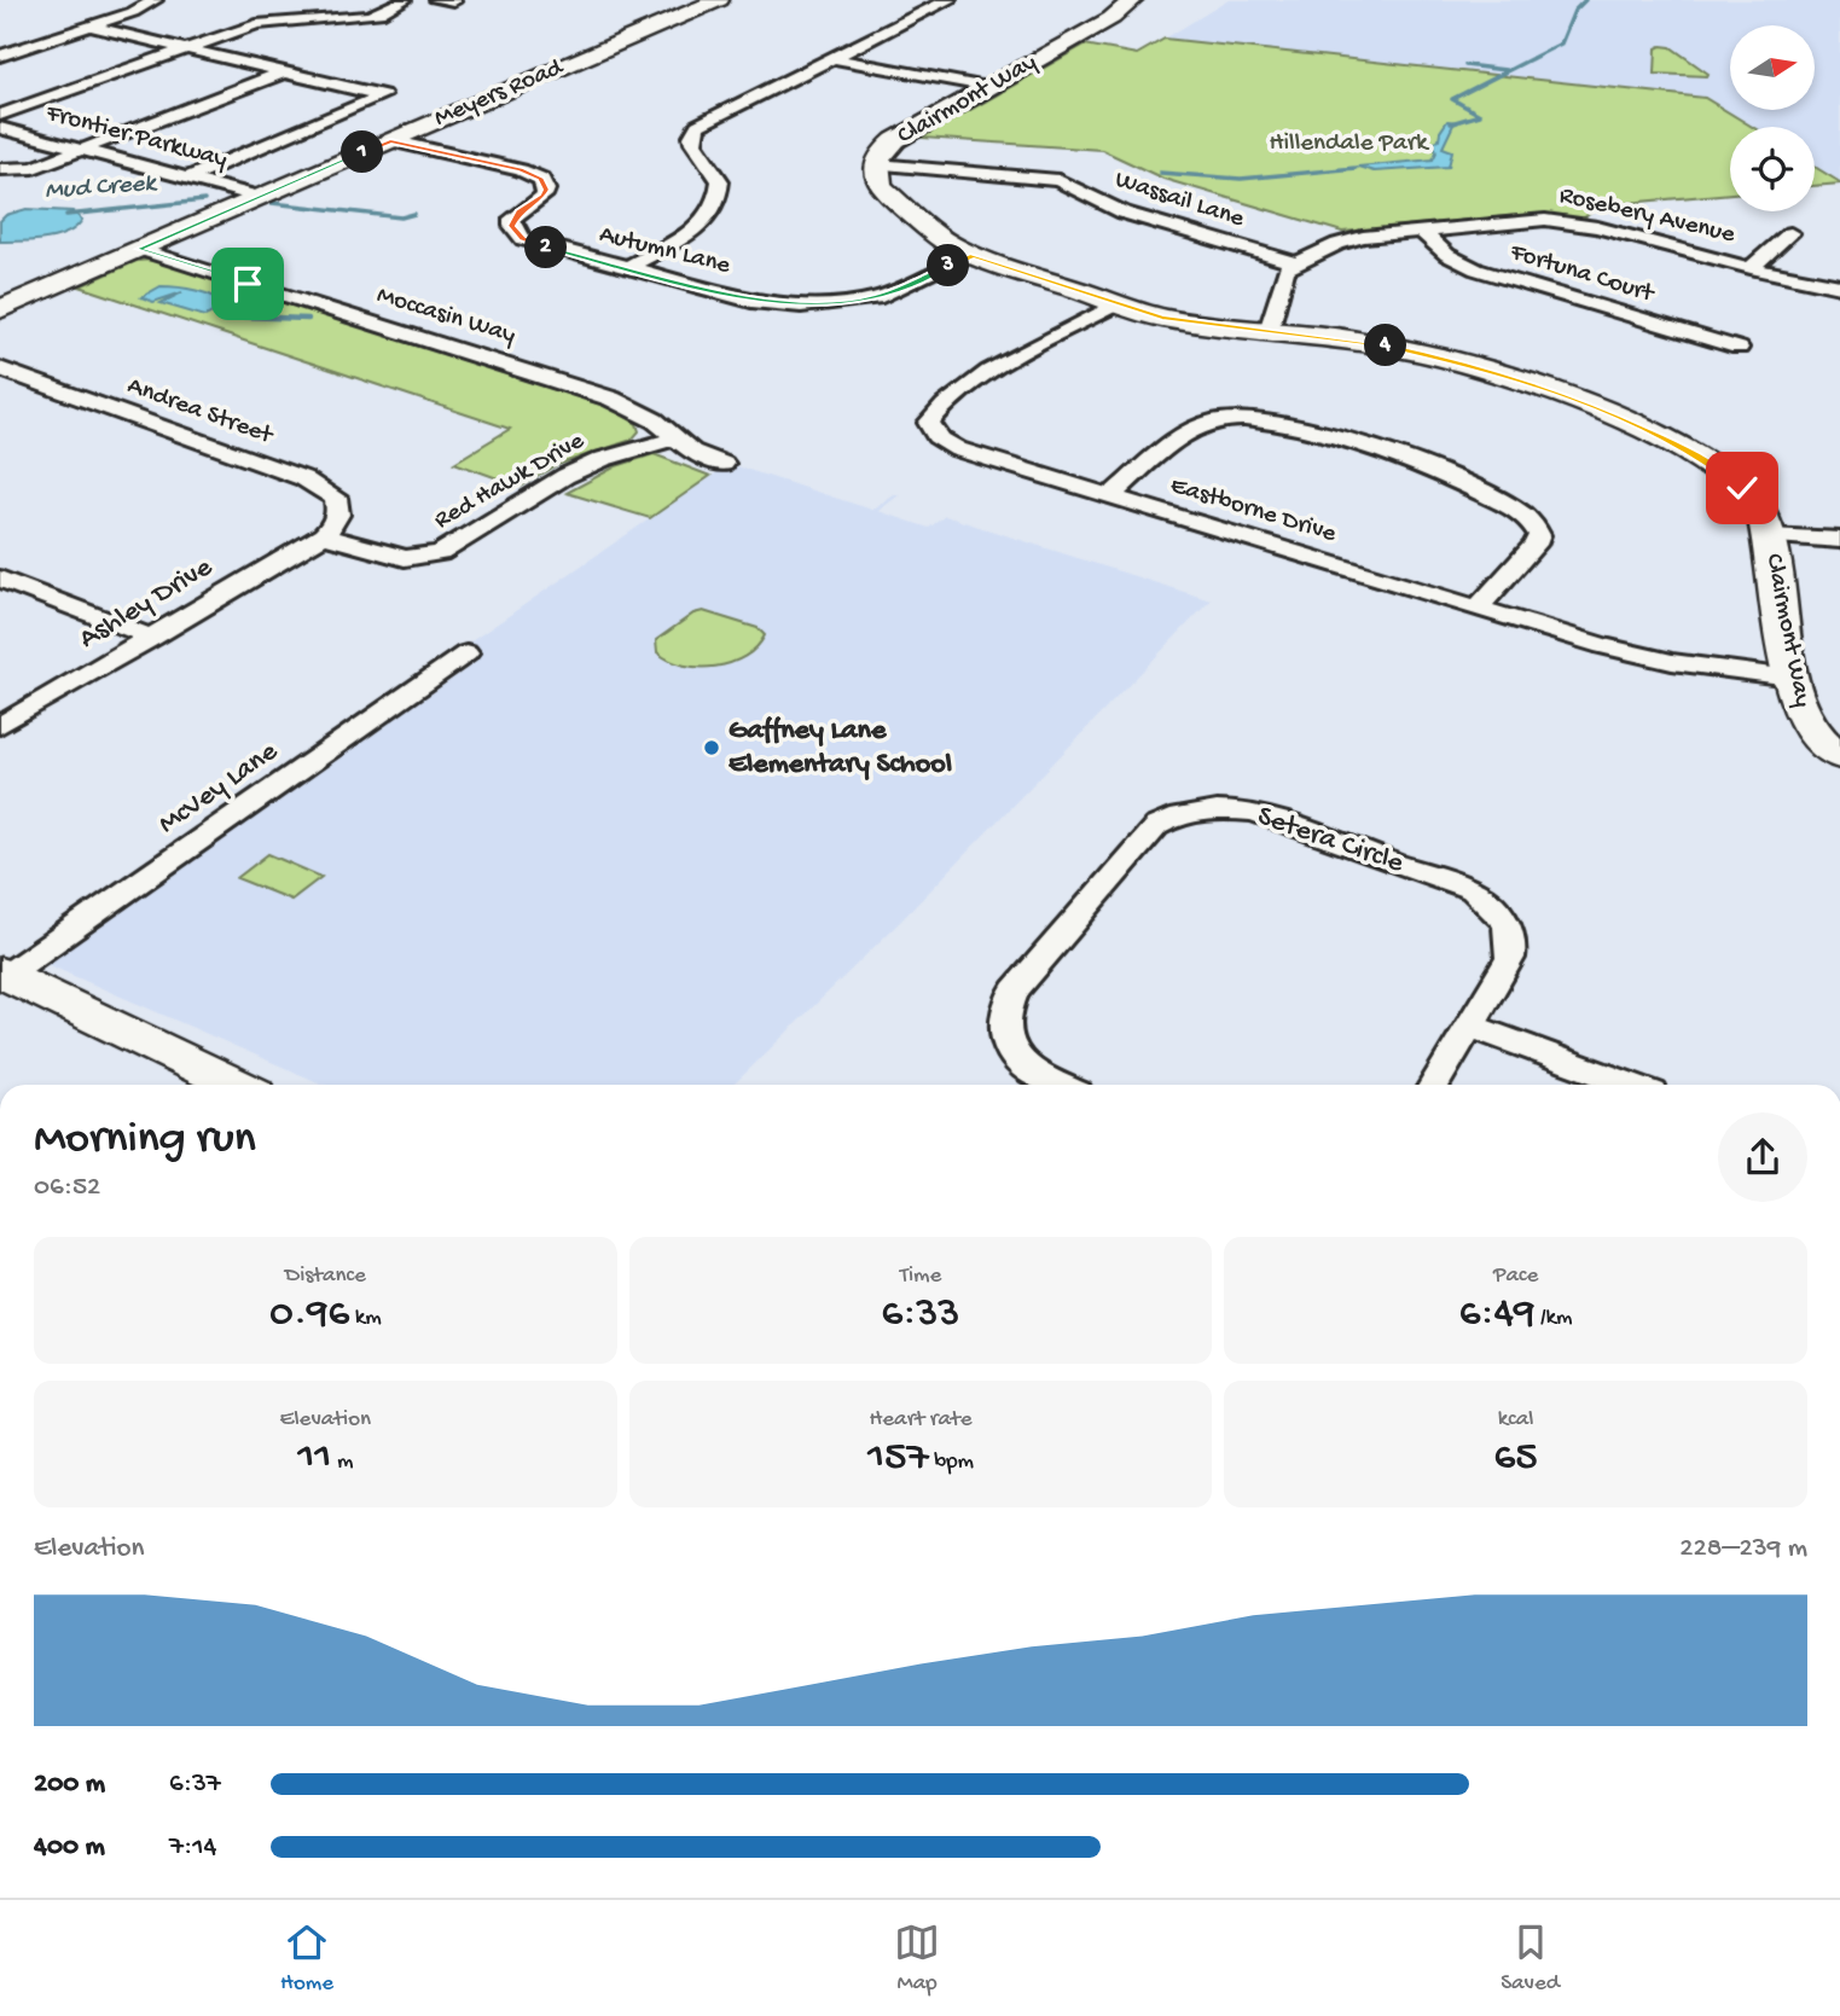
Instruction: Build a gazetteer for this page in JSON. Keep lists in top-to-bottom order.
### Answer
{
  "streets": {
    "street": [
      "Meyers Road",
      "Clairmont Way",
      "Frontier Parkway",
      "Wassail Lane",
      "Rosebery Avenue",
      "Autumn Lane",
      "Fortuna Court",
      "Moccasin Way",
      "Andrea Street",
      "Red Hawk Drive",
      "Eastborne Drive",
      "Ashley Drive",
      "McVey Lane",
      "Setera Circle"
    ]
  },
  "crossings": [
    ["Meyers Road", "Frontier Parkway"],
    ["Meyers Road", "Autumn Lane"],
    ["Meyers Road", "Moccasin Way"],
    ["Clairmont Way", "Wassail Lane"],
    ["Clairmont Way", "Autumn Lane"],
    ["Clairmont Way", "Eastborne Drive"],
    ["Wassail Lane", "Rosebery Avenue"],
    ["Rosebery Avenue", "Fortuna Court"],
    ["Moccasin Way", "Red Hawk Drive"],
    ["Andrea Street", "Red Hawk Drive"],
    ["Andrea Street", "Ashley Drive"],
    ["Red Hawk Drive", "Ashley Drive"]
  ],
  "water": ["Mud Creek"],
  "parks": ["Hillendale Park"],
  "places": ["Gaffney Lane Elementary School"],
  "north": "right",
  "page": {
    "pins": [
      "1",
      "2",
      "3",
      "4"
    ],
    "heading": ["Morning run", "06:52"],
    "stats": [
      ["Distance", "0.96 km"],
      ["Time", "6:33"],
      ["Pace", "6:49 /km"],
      ["Elevation", "11 m"],
      ["Heart rate", "157 bpm"],
      ["kcal", "65"]
    ],
    "chart": ["Elevation", "228–239 m"],
    "list": [
      {
        "name": "200 m",
        "note": "6:37"
      },
      {
        "name": "400 m",
        "note": "7:14"
      }
    ],
    "tabs": ["Home", "Map", "Saved"]
  }
}
